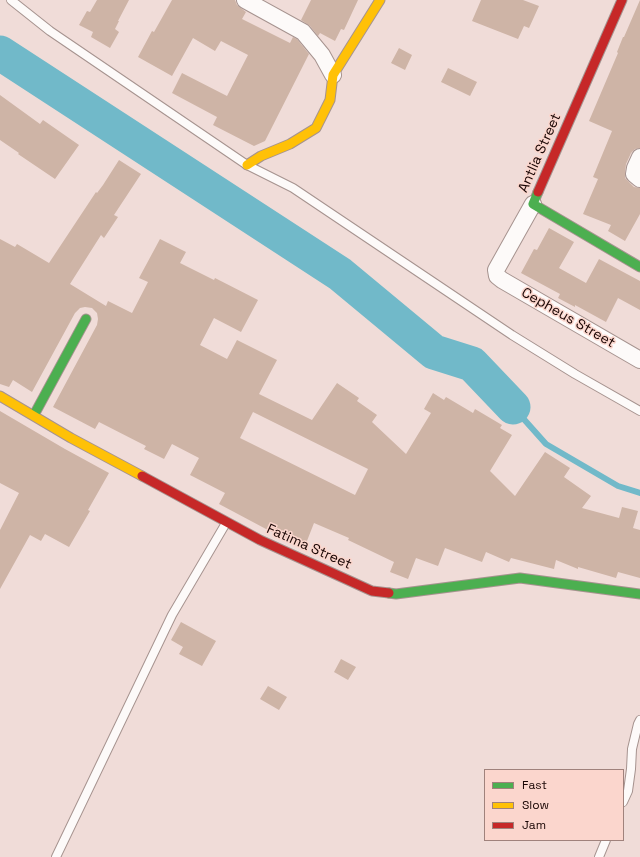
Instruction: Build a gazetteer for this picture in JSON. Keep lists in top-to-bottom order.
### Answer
{
  "streets": {
    "street": ["Antlia Street", "Cepheus Street", "Fatima Street"]
  },
  "crossings": [
    ["Antlia Street", "Cepheus Street"]
  ],
  "legend": ["Fast", "Slow", "Jam"]
}
